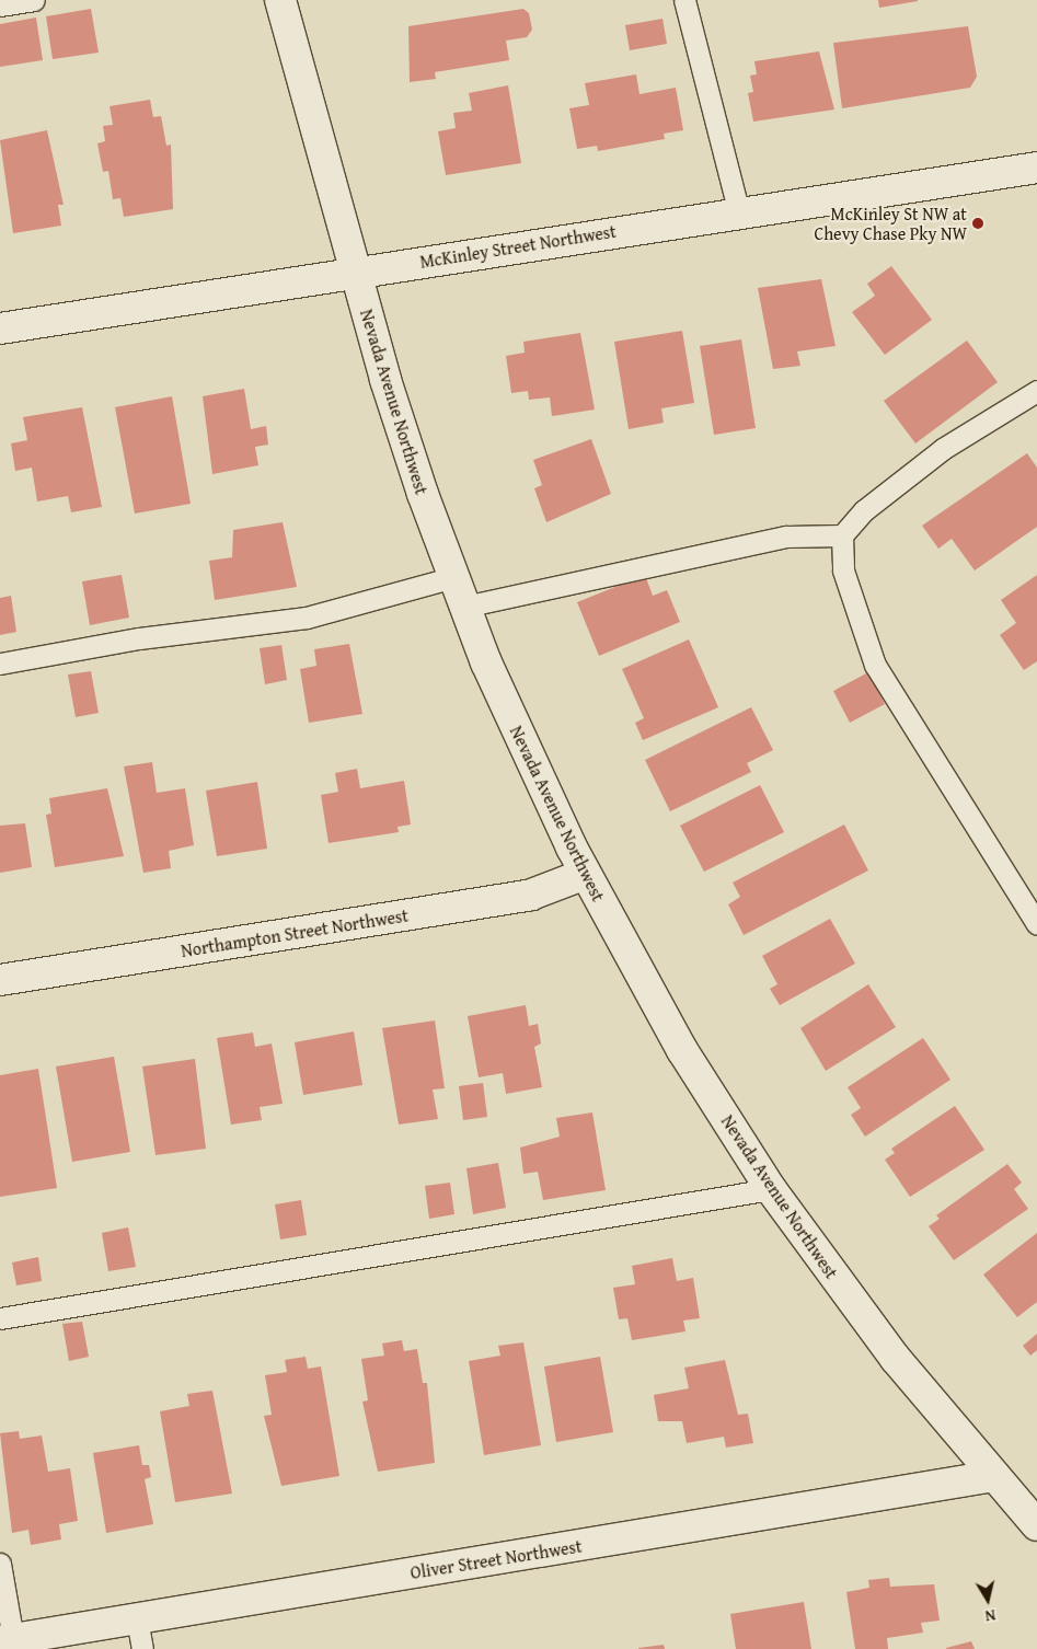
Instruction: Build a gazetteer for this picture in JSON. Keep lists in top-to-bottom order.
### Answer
{
  "streets": {
    "street": [
      "McKinley Street Northwest",
      "Nevada Avenue Northwest",
      "Northampton Street Northwest",
      "Oliver Street Northwest"
    ]
  },
  "crossings": [
    ["McKinley Street Northwest", "Nevada Avenue Northwest"],
    ["Nevada Avenue Northwest", "Northampton Street Northwest"],
    ["Nevada Avenue Northwest", "Oliver Street Northwest"]
  ],
  "places": ["McKinley St NW at Chevy Chase Pky NW"],
  "north": "bottom"
}
